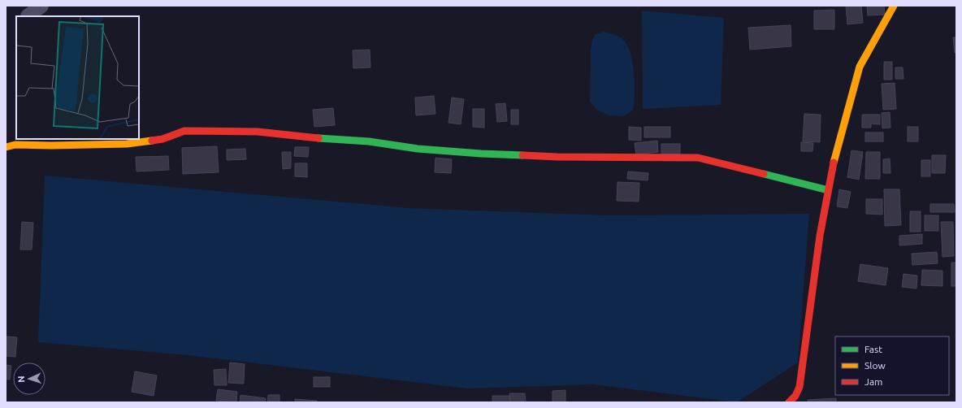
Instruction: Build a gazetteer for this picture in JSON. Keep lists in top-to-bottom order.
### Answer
{
  "legend": ["Fast", "Slow", "Jam"],
  "north": "left"
}
